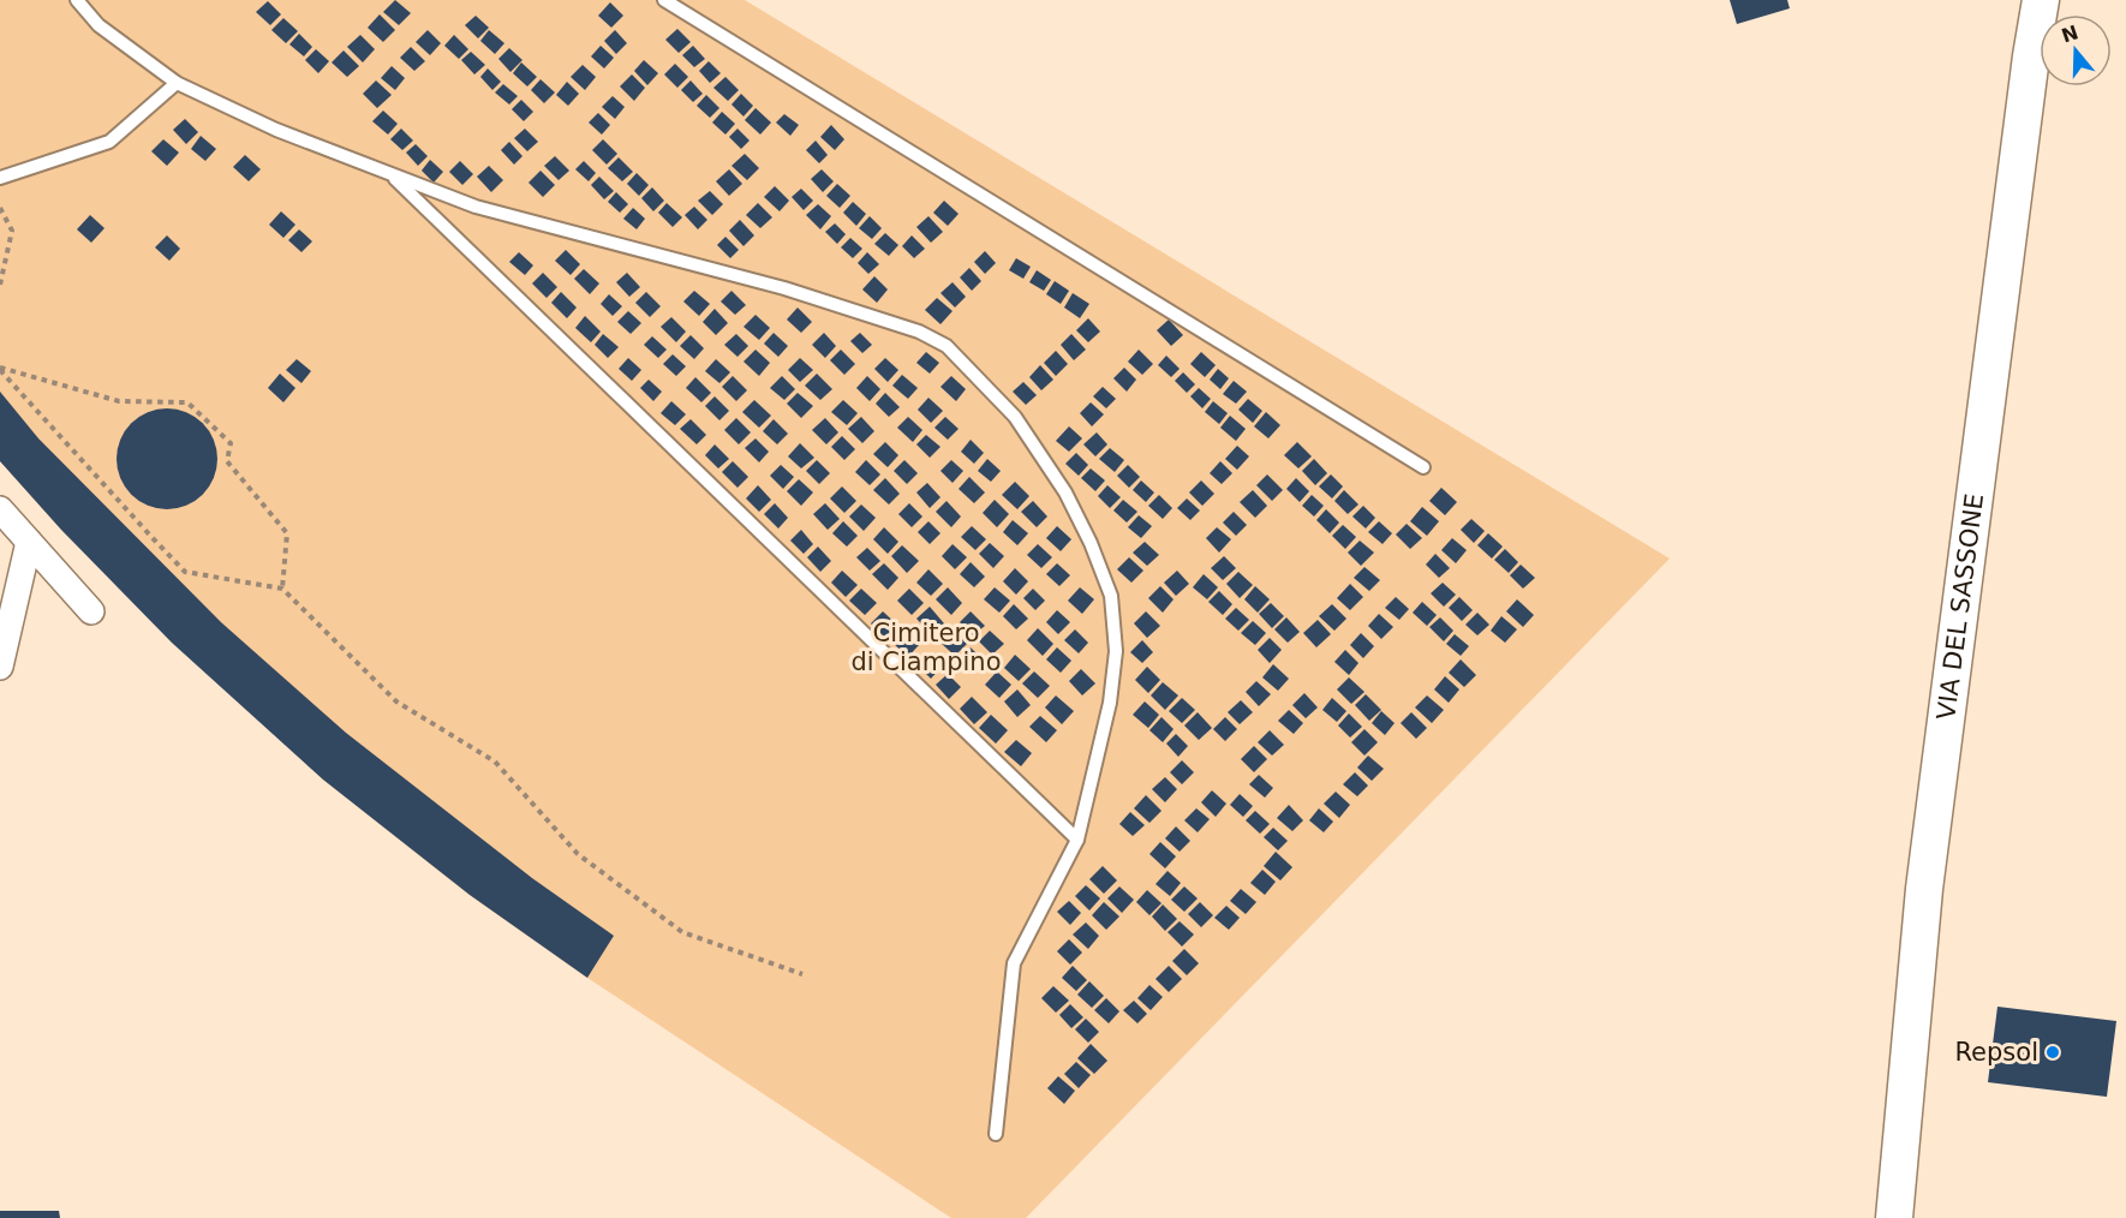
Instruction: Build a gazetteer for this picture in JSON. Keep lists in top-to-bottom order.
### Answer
{
  "streets": {
    "main road": ["VIA DEL SASSONE"]
  },
  "parks": ["Cimitero di Ciampino"],
  "places": ["Repsol"],
  "north": "top"
}
